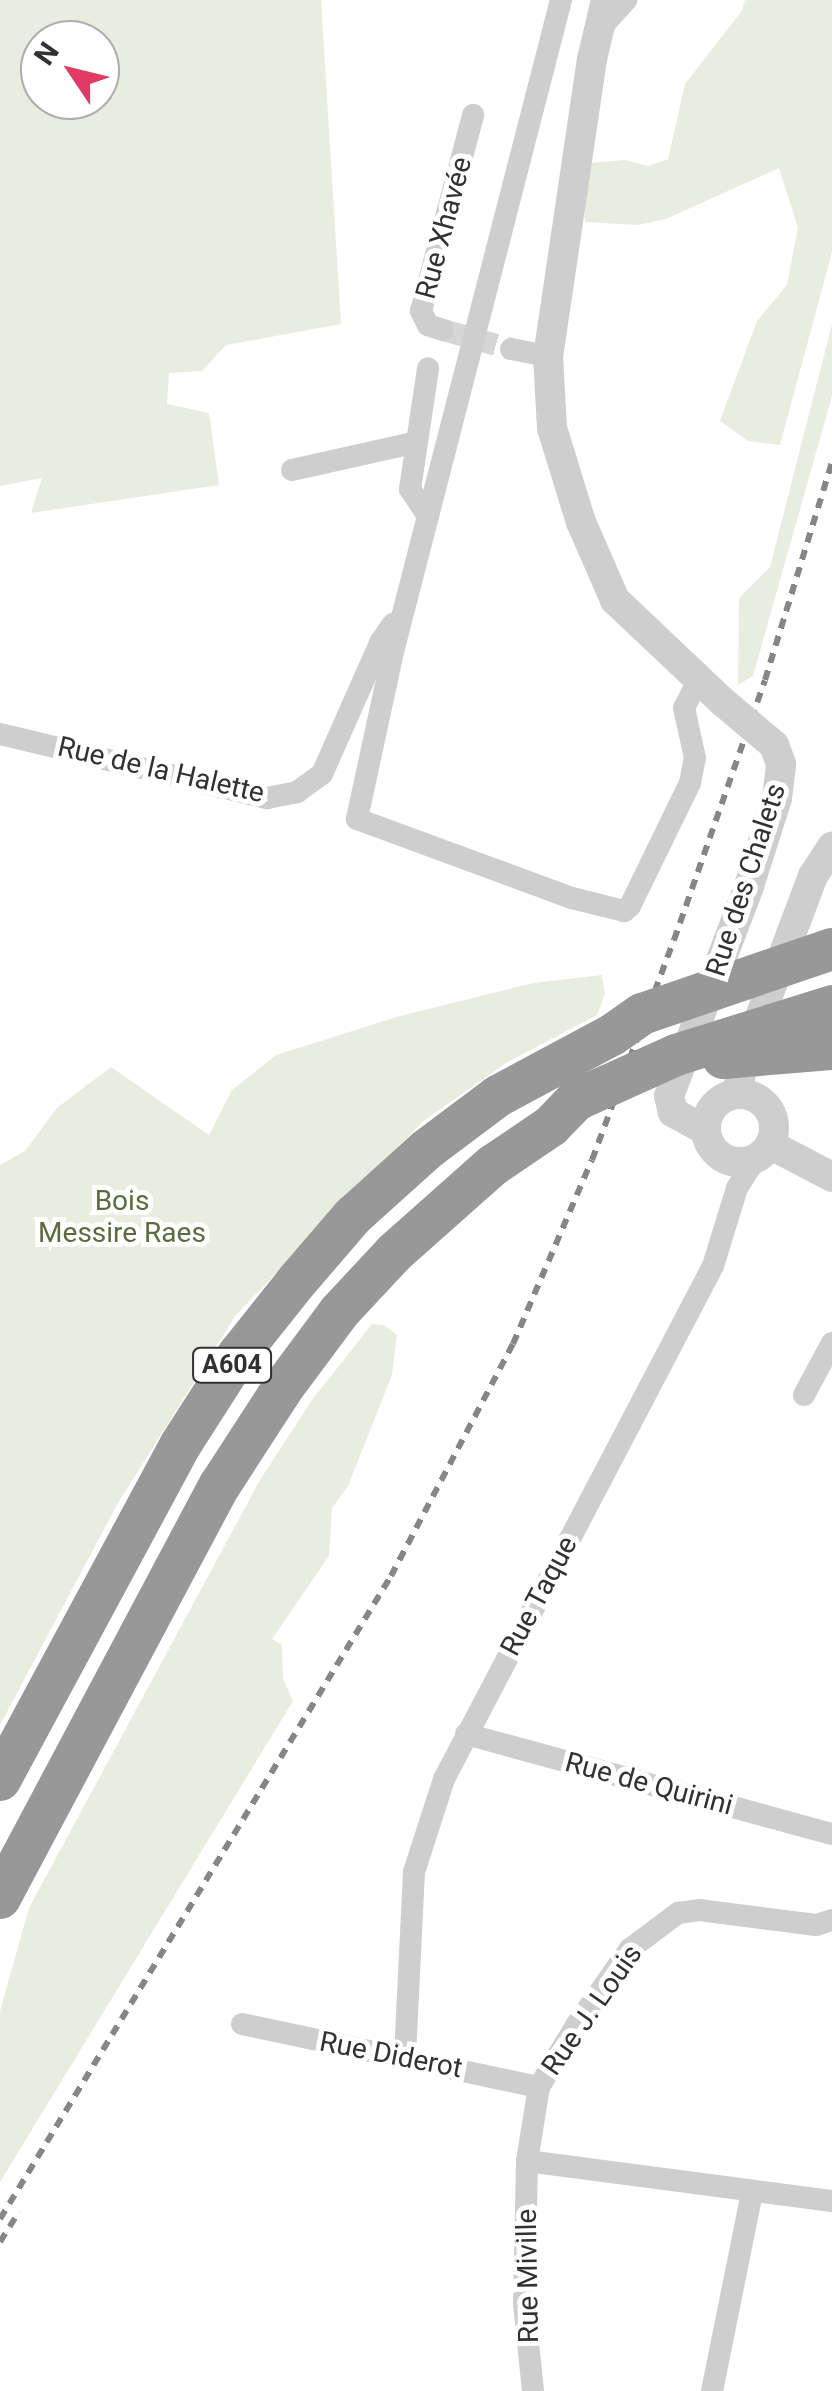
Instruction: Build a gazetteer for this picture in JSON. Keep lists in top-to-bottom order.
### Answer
{
  "streets": {
    "highway": ["A604"],
    "street": [
      "Rue Xhavée",
      "Rue de la Halette",
      "Rue des Chalets",
      "Rue Taque",
      "Rue de Quirini",
      "Rue J. Louis",
      "Rue Diderot",
      "Rue Miville"
    ]
  },
  "crossings": [
    ["Rue des Chalets", "Rue Taque"],
    ["Rue Taque", "Rue de Quirini"],
    ["Rue Taque", "Rue Diderot"],
    ["Rue J. Louis", "Rue Diderot"],
    ["Rue J. Louis", "Rue Miville"]
  ],
  "parks": ["Bois Messire Raes"],
  "north": "top left"
}
